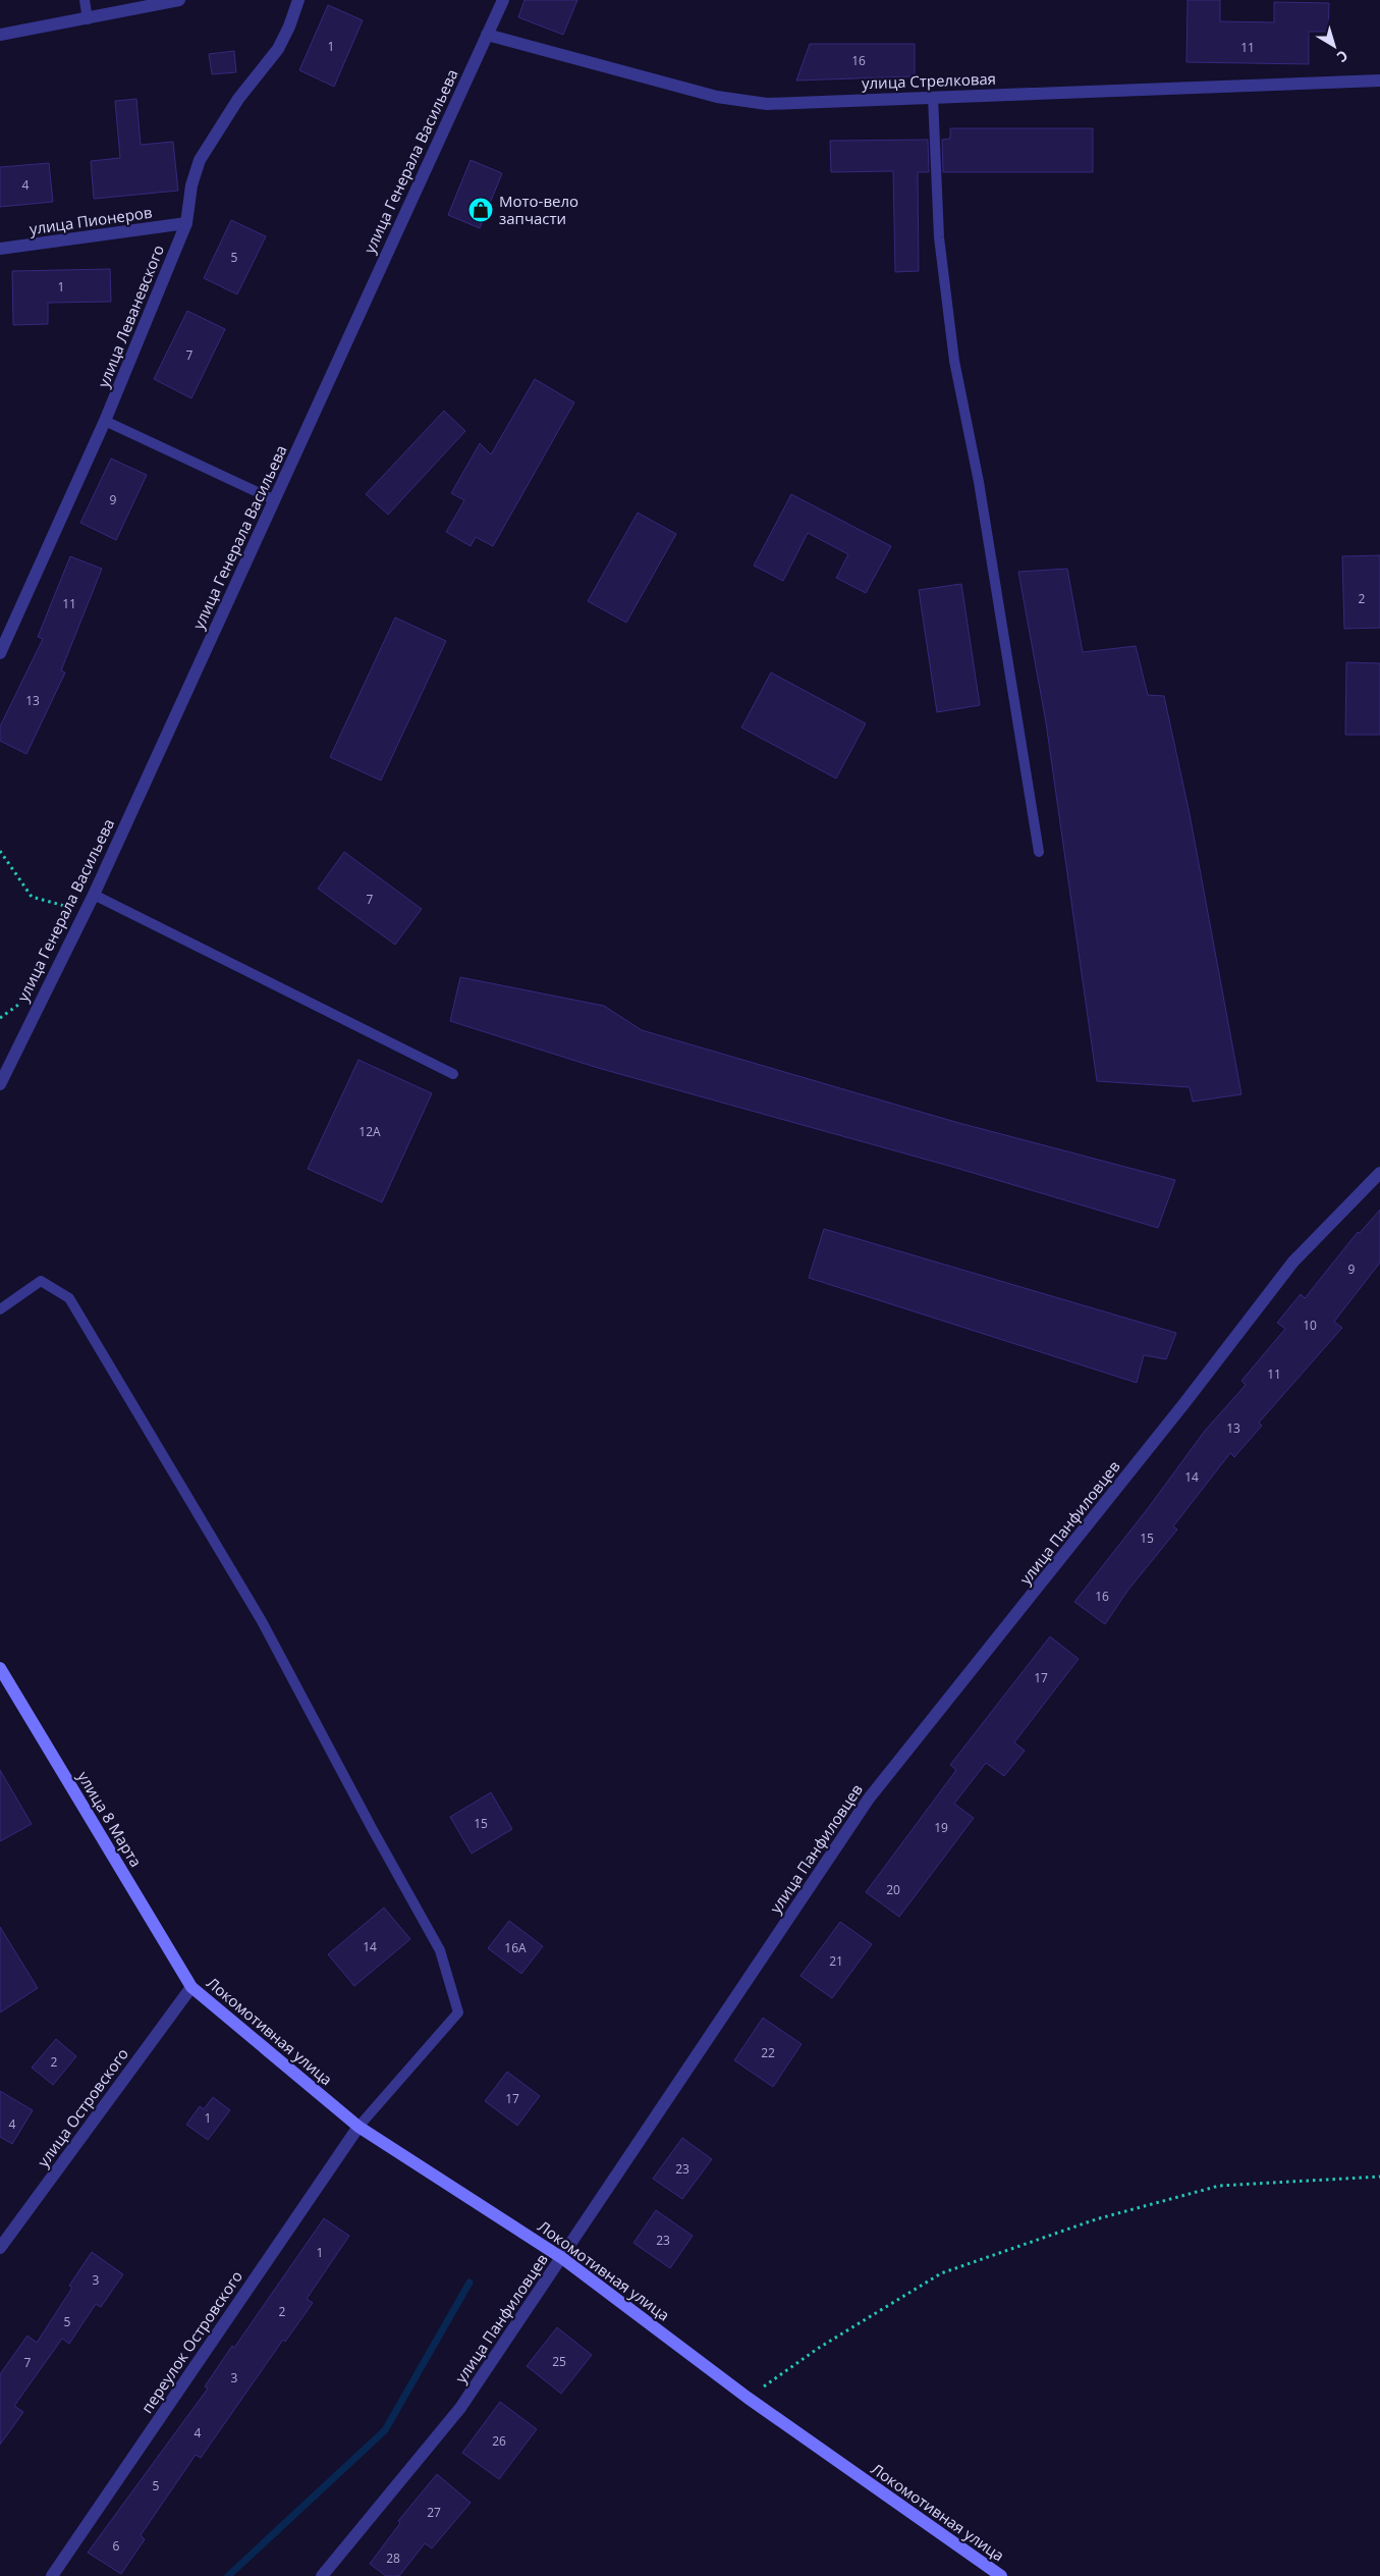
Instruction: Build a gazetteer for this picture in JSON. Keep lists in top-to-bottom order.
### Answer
{
  "streets": {
    "main road": ["улица 8 Марта", "Локомотивная улица"],
    "street": [
      "улица Стрелковая",
      "улица Генерала Васильева",
      "улица Пионеров",
      "улица Леваневского",
      "улица Панфиловцев",
      "улица Островского",
      "переулок Островского"
    ]
  },
  "crossings": [
    ["улица Стрелковая", "улица Генерала Васильева"],
    ["улица Пионеров", "улица Леваневского"],
    ["улица Панфиловцев", "Локомотивная улица"],
    ["улица 8 Марта", "Локомотивная улица"],
    ["улица 8 Марта", "улица Островского"],
    ["Локомотивная улица", "улица Островского"],
    ["Локомотивная улица", "переулок Островского"]
  ],
  "places": {
    "shop": ["Мото-вело запчасти"]
  },
  "house_numbers": [
    "1",
    "11",
    "16",
    "4",
    "5",
    "1",
    "7",
    "9",
    "2",
    "11",
    "13",
    "7",
    "12А",
    "9",
    "10",
    "11",
    "13",
    "14",
    "15",
    "16",
    "17",
    "15",
    "19",
    "20",
    "14",
    "16А",
    "21",
    "22",
    "2",
    "17",
    "1",
    "4",
    "23",
    "23",
    "1",
    "3",
    "2",
    "5",
    "25",
    "7",
    "3",
    "4",
    "26",
    "5",
    "27",
    "6",
    "28"
  ],
  "north": "bottom right"
}
